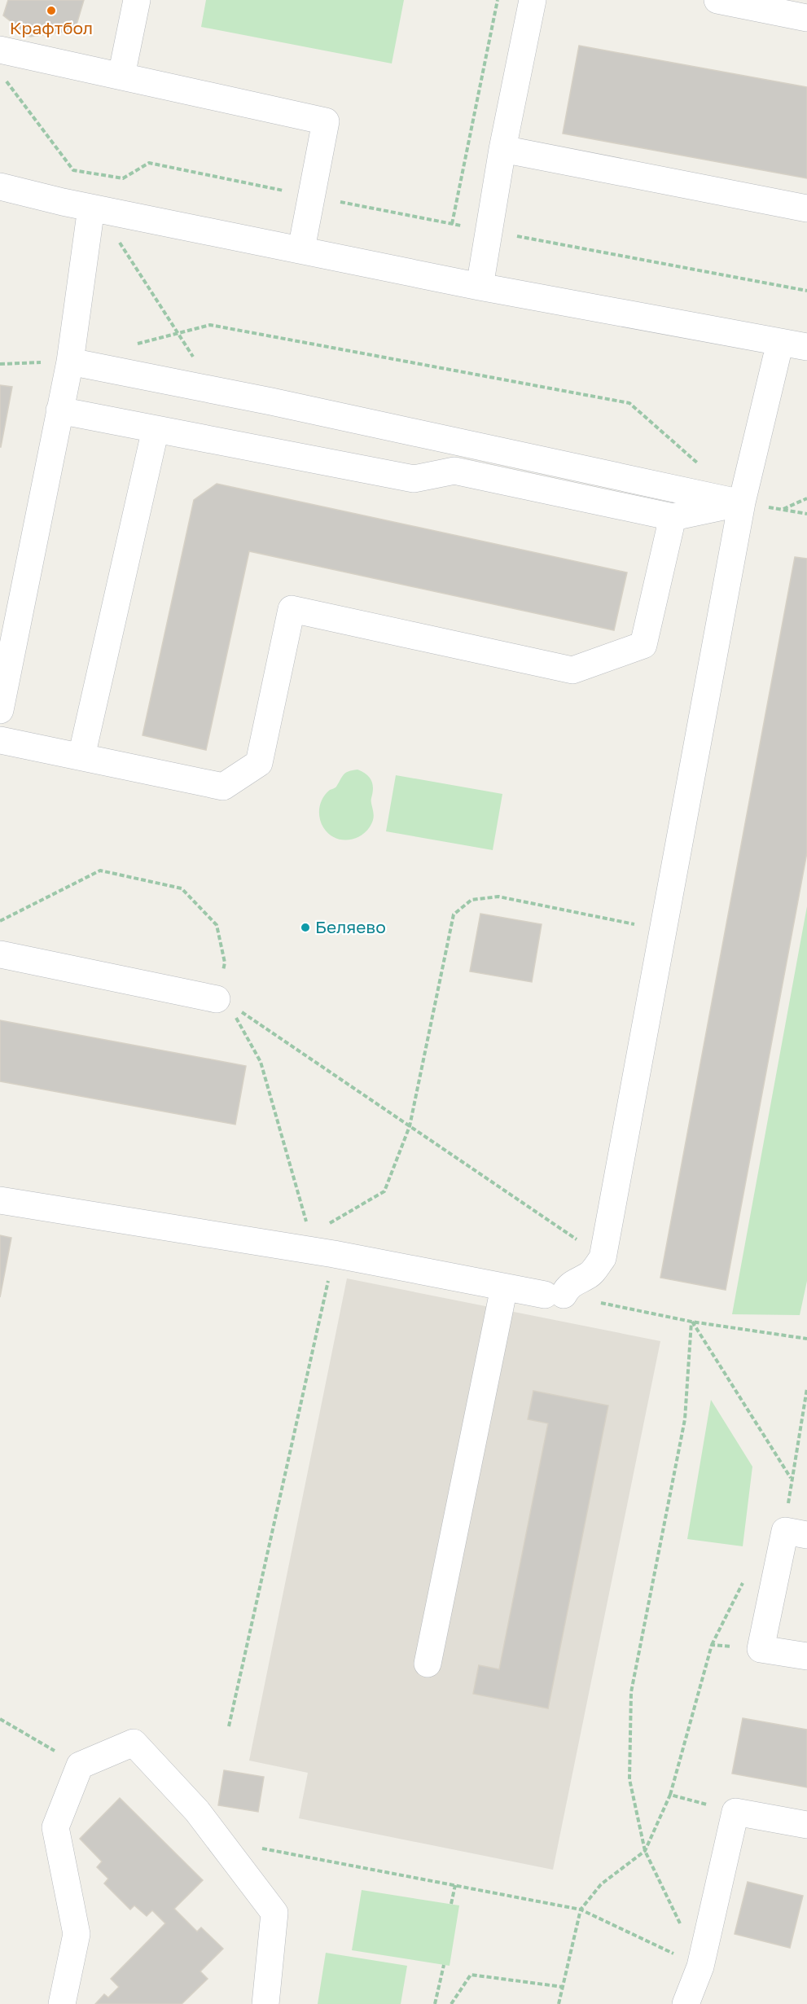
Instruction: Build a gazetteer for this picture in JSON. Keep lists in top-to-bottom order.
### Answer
{
  "places": ["Крафтбол", "Беляево"]
}
